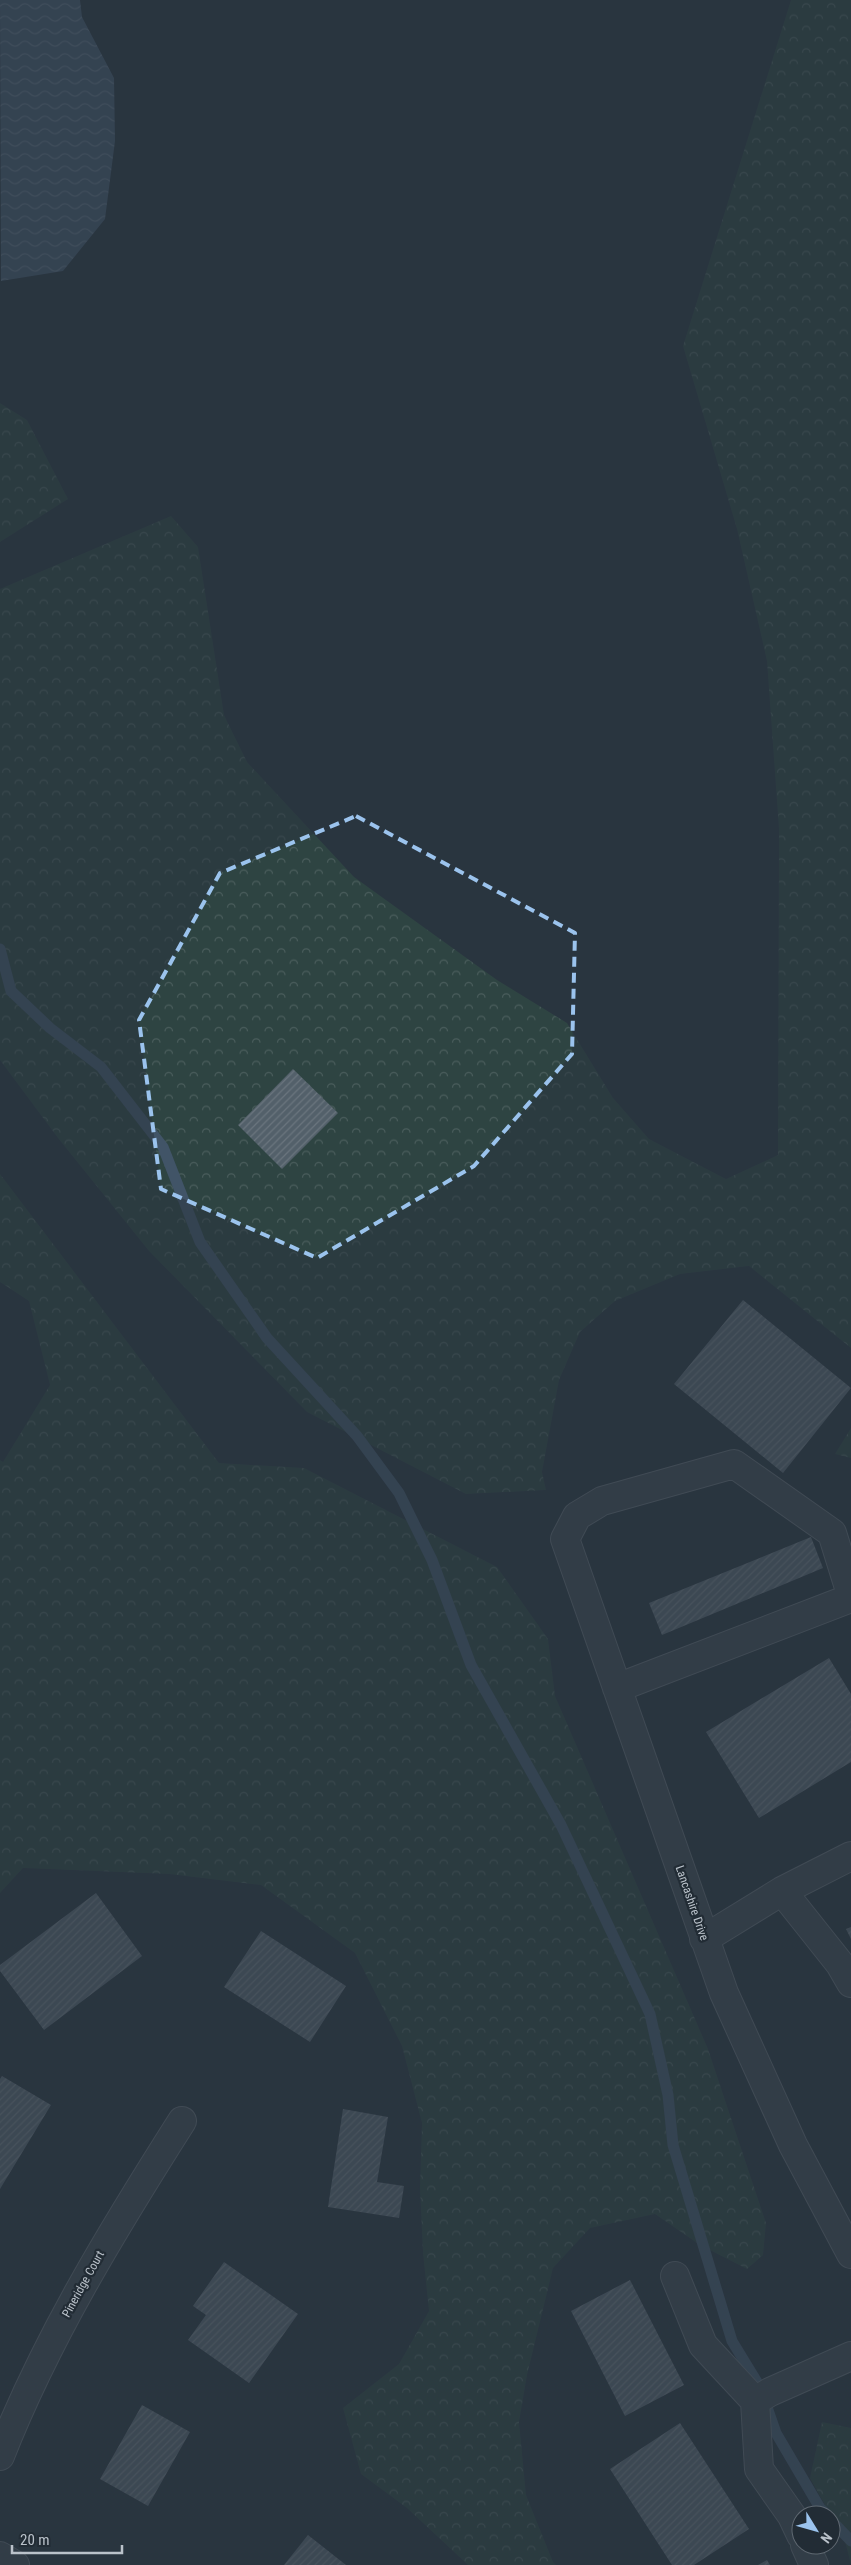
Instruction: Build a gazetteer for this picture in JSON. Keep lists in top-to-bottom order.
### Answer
{
  "streets": {
    "street": ["Lancashire Drive", "Pineridge Court"]
  },
  "scale_bar": "20 m",
  "north": "bottom right"
}
